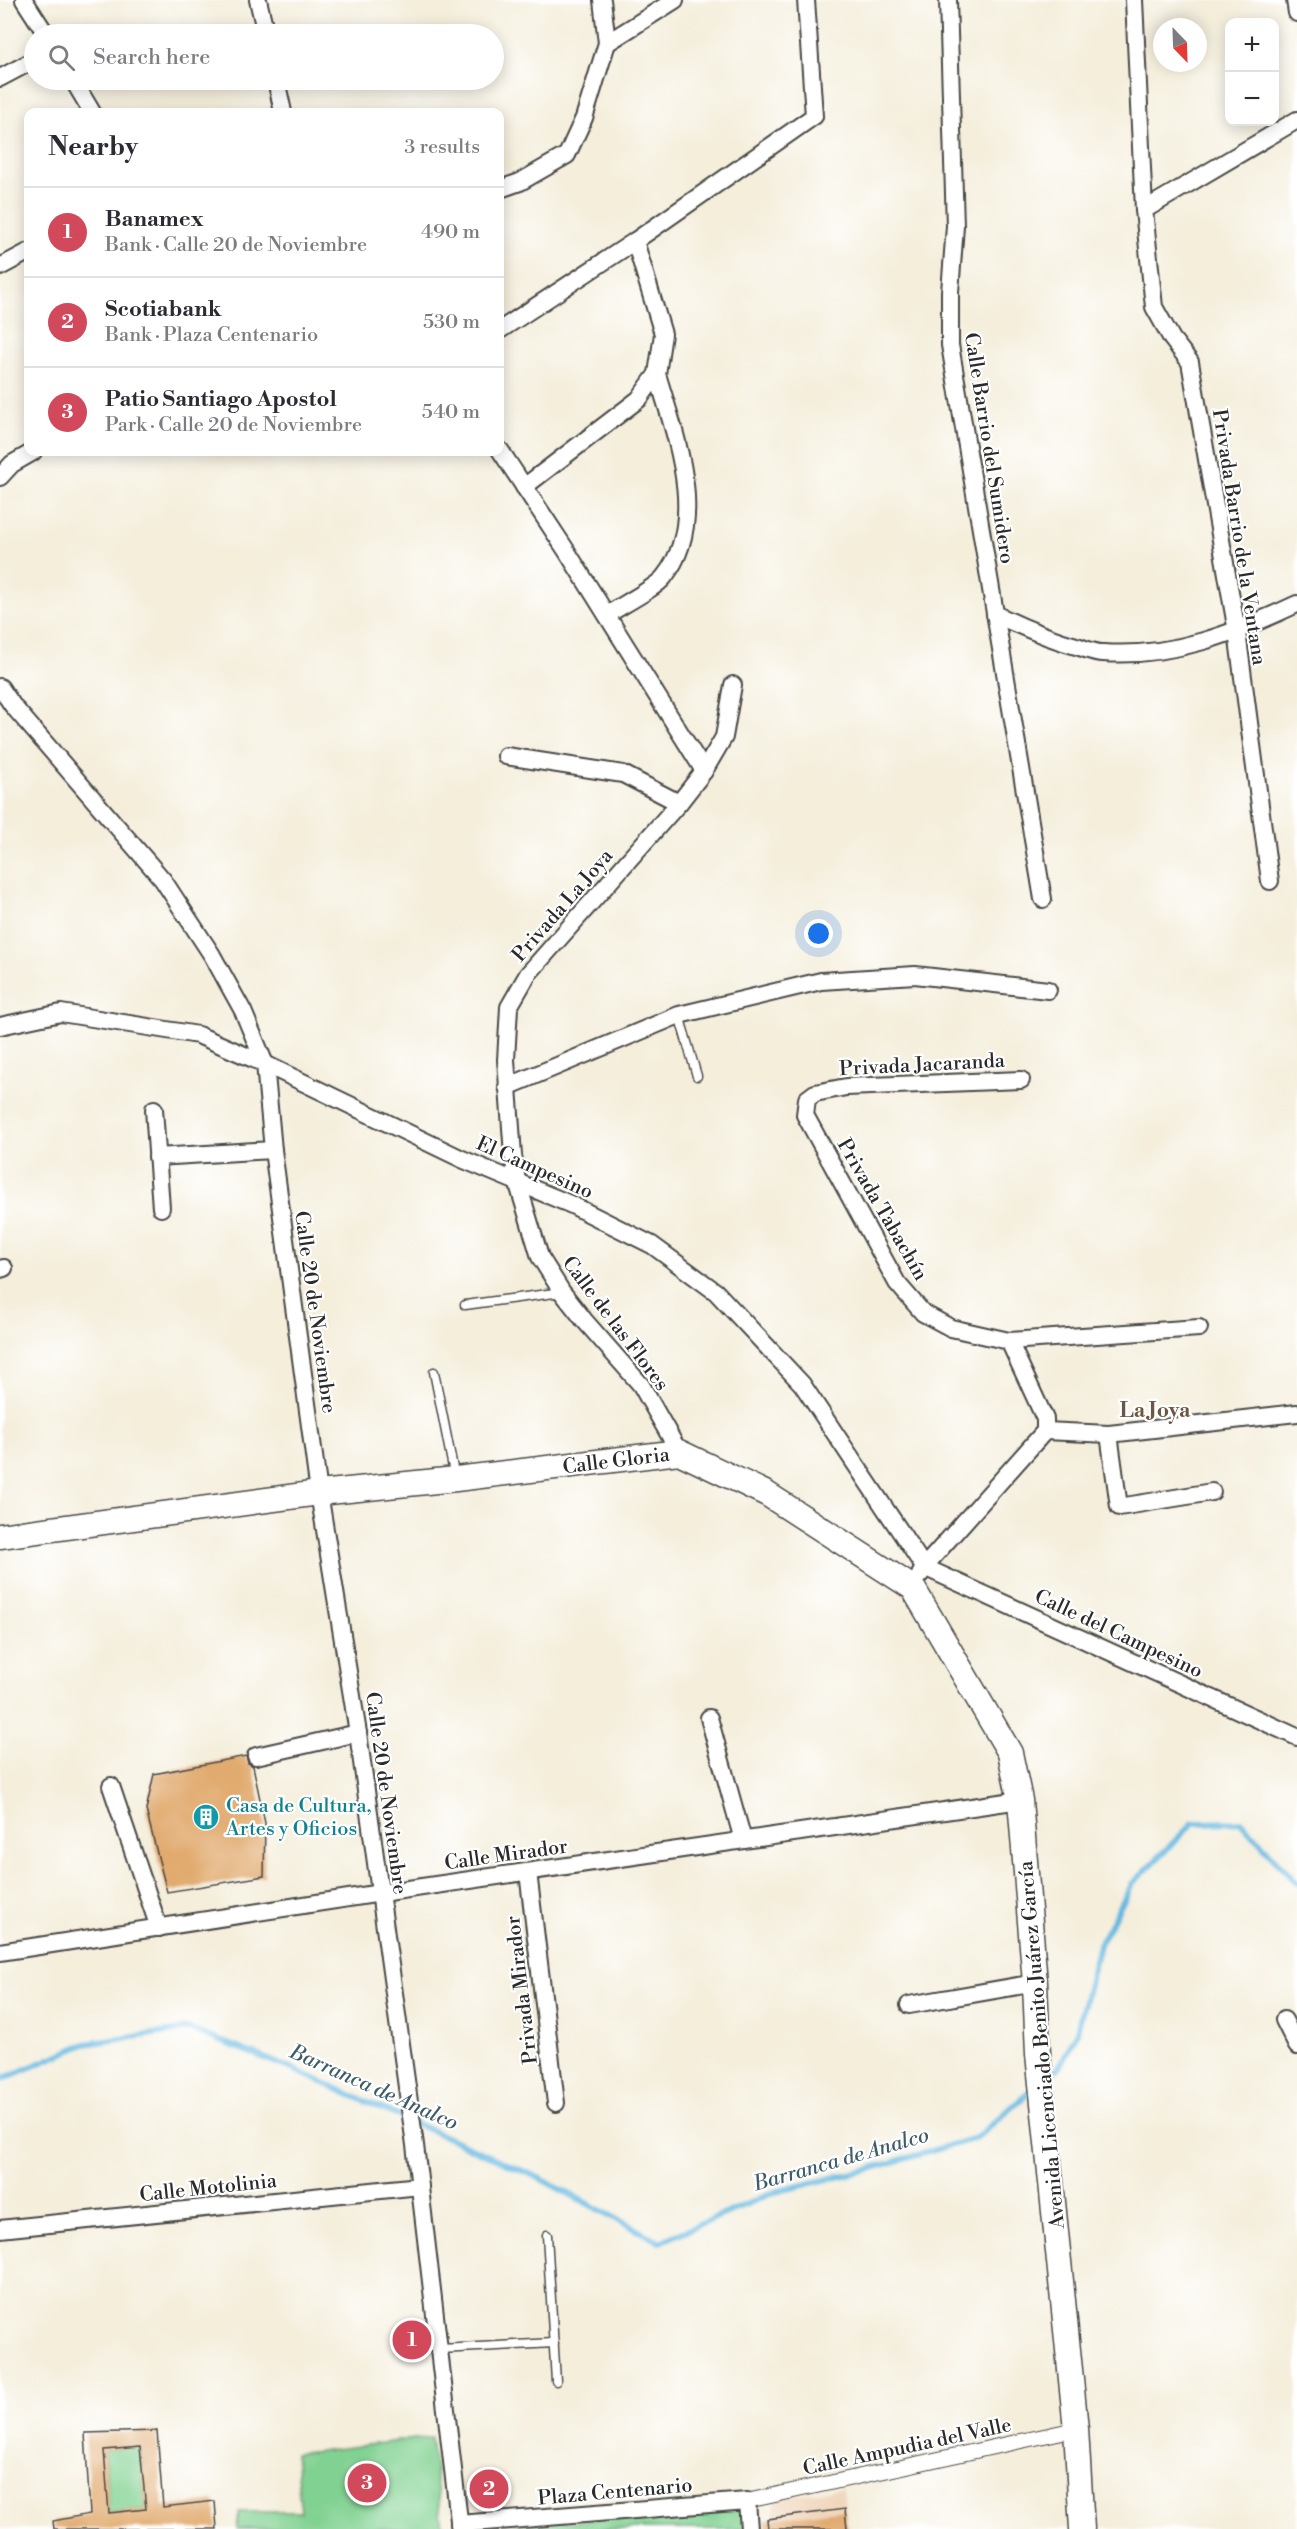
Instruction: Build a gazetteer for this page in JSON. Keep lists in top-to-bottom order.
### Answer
{
  "streets": {
    "main road": ["Calle Gloria", "Avenida Licenciado Benito Juárez García"],
    "street": [
      "Calle Barrio del Sumidero",
      "Privada Barrio de la Ventana",
      "Privada La Joya",
      "Privada Jacaranda",
      "El Campesino",
      "Privada Tabachín",
      "Calle 20 de Noviembre",
      "Calle de las Flores",
      "Calle del Campesino",
      "Calle Mirador",
      "Privada Mirador",
      "Calle Motolinia",
      "Calle Ampudia del Valle",
      "Plaza Centenario"
    ]
  },
  "crossings": [
    ["Privada La Joya", "El Campesino"],
    ["Privada La Joya", "Calle de las Flores"],
    ["Privada Jacaranda", "Privada Tabachín"],
    ["El Campesino", "Calle 20 de Noviembre"],
    ["El Campesino", "Calle de las Flores"],
    ["El Campesino", "Calle Gloria"],
    ["El Campesino", "Calle del Campesino"],
    ["El Campesino", "Avenida Licenciado Benito Juárez García"],
    ["Calle 20 de Noviembre", "Calle Gloria"],
    ["Calle 20 de Noviembre", "Calle Mirador"],
    ["Calle 20 de Noviembre", "Calle Motolinia"],
    ["Calle 20 de Noviembre", "Plaza Centenario"],
    ["Calle de las Flores", "Calle Gloria"],
    ["Calle Gloria", "Calle del Campesino"],
    ["Calle Gloria", "Avenida Licenciado Benito Juárez García"],
    ["Calle del Campesino", "Avenida Licenciado Benito Juárez García"],
    ["Calle Mirador", "Privada Mirador"],
    ["Calle Mirador", "Avenida Licenciado Benito Juárez García"],
    ["Avenida Licenciado Benito Juárez García", "Calle Ampudia del Valle"],
    ["Calle Ampudia del Valle", "Plaza Centenario"]
  ],
  "districts": ["La Joya"],
  "water": ["Barranca de Analco"],
  "places": {
    "building": ["Casa de Cultura, Artes y Oficios"]
  },
  "north": "bottom right",
  "page": {
    "map_buttons": ["+", "−"],
    "search": "Search here",
    "heading": ["Nearby", "3 results"],
    "list": [
      {
        "mark": "1",
        "name": "Banamex",
        "note": "Bank · Calle 20 de Noviembre",
        "value": "490 m"
      },
      {
        "mark": "2",
        "name": "Scotiabank",
        "note": "Bank · Plaza Centenario",
        "value": "530 m"
      },
      {
        "mark": "3",
        "name": "Patio Santiago Apostol",
        "note": "Park · Calle 20 de Noviembre",
        "value": "540 m"
      }
    ],
    "pins": ["1", "3", "2"]
  }
}
